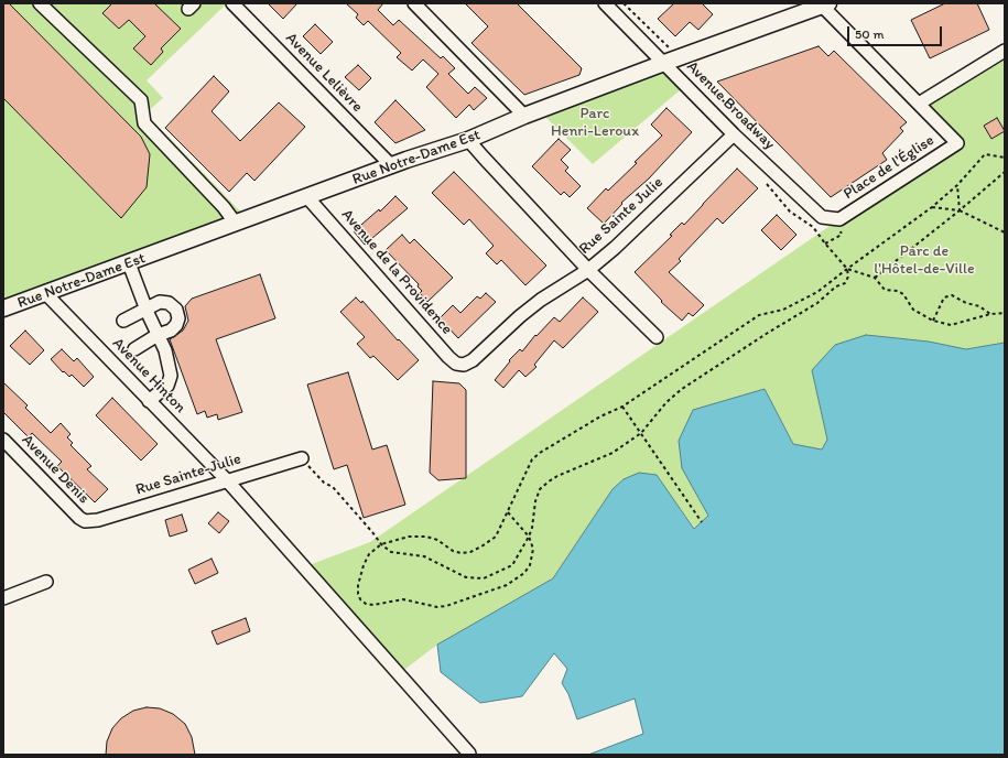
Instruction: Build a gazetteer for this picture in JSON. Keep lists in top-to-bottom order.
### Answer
{
  "streets": {
    "main road": ["Rue Notre-Dame Est"],
    "street": [
      "Avenue Lelièvre",
      "Avenue Broadway",
      "Place de l'Église",
      "Rue Sainte Julie",
      "Avenue de la Providence",
      "Avenue Hinton",
      "Avenue Denis",
      "Rue Sainte-Julie"
    ]
  },
  "crossings": [
    ["Avenue Lelièvre", "Rue Notre-Dame Est"],
    ["Avenue Broadway", "Rue Notre-Dame Est"],
    ["Avenue Broadway", "Place de l'Église"],
    ["Avenue Broadway", "Rue Sainte Julie"],
    ["Rue Notre-Dame Est", "Avenue de la Providence"],
    ["Rue Notre-Dame Est", "Avenue Hinton"],
    ["Rue Sainte Julie", "Avenue de la Providence"],
    ["Avenue Hinton", "Rue Sainte-Julie"],
    ["Avenue Denis", "Rue Sainte-Julie"]
  ],
  "parks": ["Parc Henri-Leroux", "Parc de l'Hôtel-de-Ville"],
  "scale_bar": "50 m"
}
